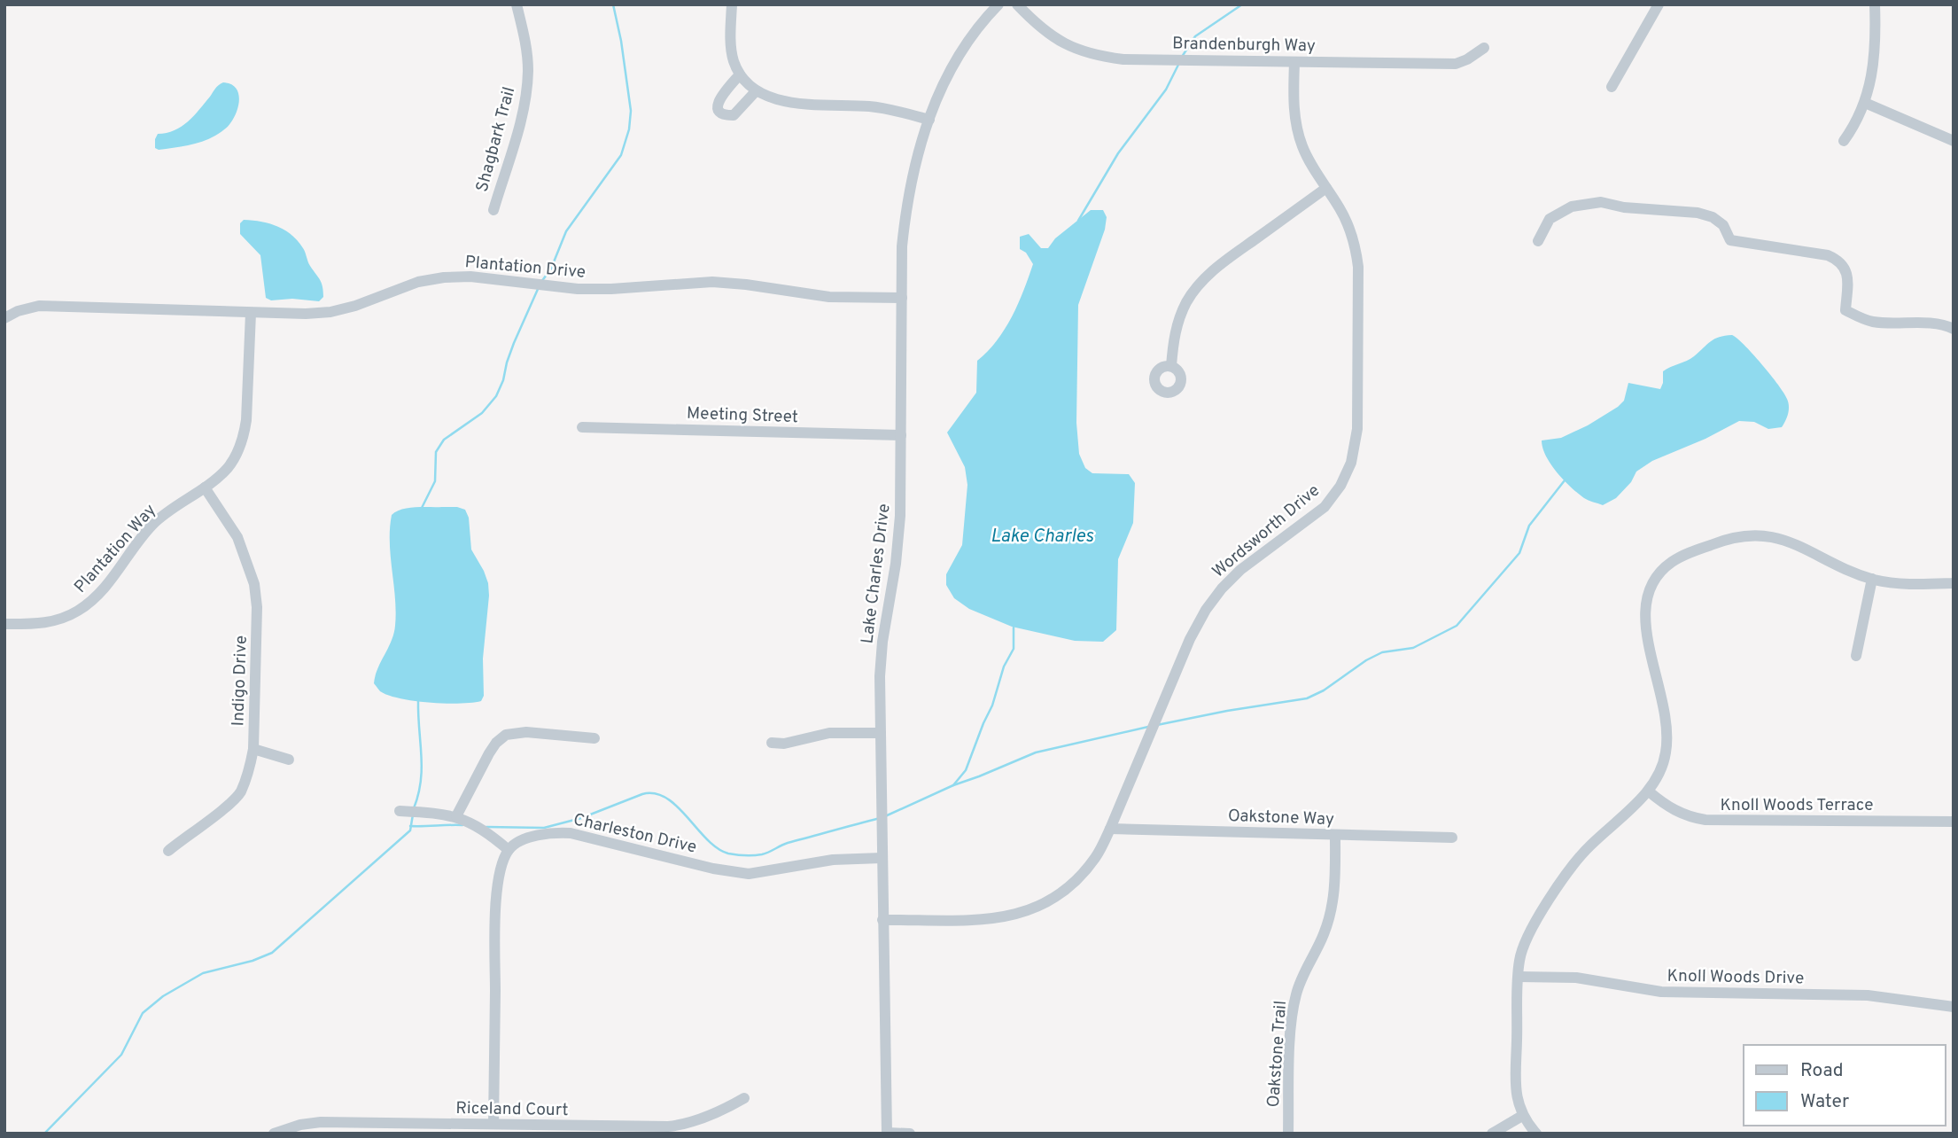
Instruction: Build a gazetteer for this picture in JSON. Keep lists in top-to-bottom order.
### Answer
{
  "streets": {
    "street": [
      "Brandenburgh Way",
      "Shagbark Trail",
      "Plantation Drive",
      "Meeting Street",
      "Wordsworth Drive",
      "Plantation Way",
      "Lake Charles Drive",
      "Indigo Drive",
      "Knoll Woods Terrace",
      "Oakstone Way",
      "Charleston Drive",
      "Knoll Woods Drive",
      "Oakstone Trail",
      "Riceland Court"
    ]
  },
  "crossings": [
    ["Brandenburgh Way", "Wordsworth Drive"],
    ["Plantation Drive", "Plantation Way"],
    ["Plantation Drive", "Lake Charles Drive"],
    ["Meeting Street", "Lake Charles Drive"],
    ["Wordsworth Drive", "Lake Charles Drive"],
    ["Wordsworth Drive", "Oakstone Way"],
    ["Plantation Way", "Indigo Drive"],
    ["Lake Charles Drive", "Charleston Drive"],
    ["Oakstone Way", "Oakstone Trail"]
  ],
  "water": ["Lake Charles"],
  "legend": ["Road", "Water"]
}
